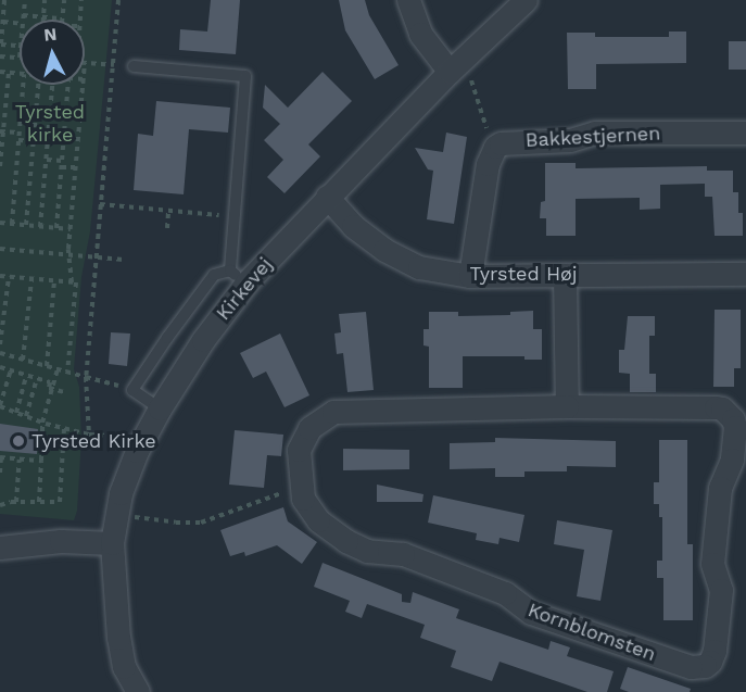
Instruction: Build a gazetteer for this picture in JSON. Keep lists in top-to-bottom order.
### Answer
{
  "streets": {
    "street": [
      "Bakkestjernen",
      "Tyrsted Høj",
      "Kirkevej",
      "Kornblomsten"
    ]
  },
  "crossings": [
    ["Tyrsted Høj", "Kirkevej"]
  ],
  "parks": ["Tyrsted kirke"],
  "places": ["Tyrsted Kirke"],
  "north": "top"
}
